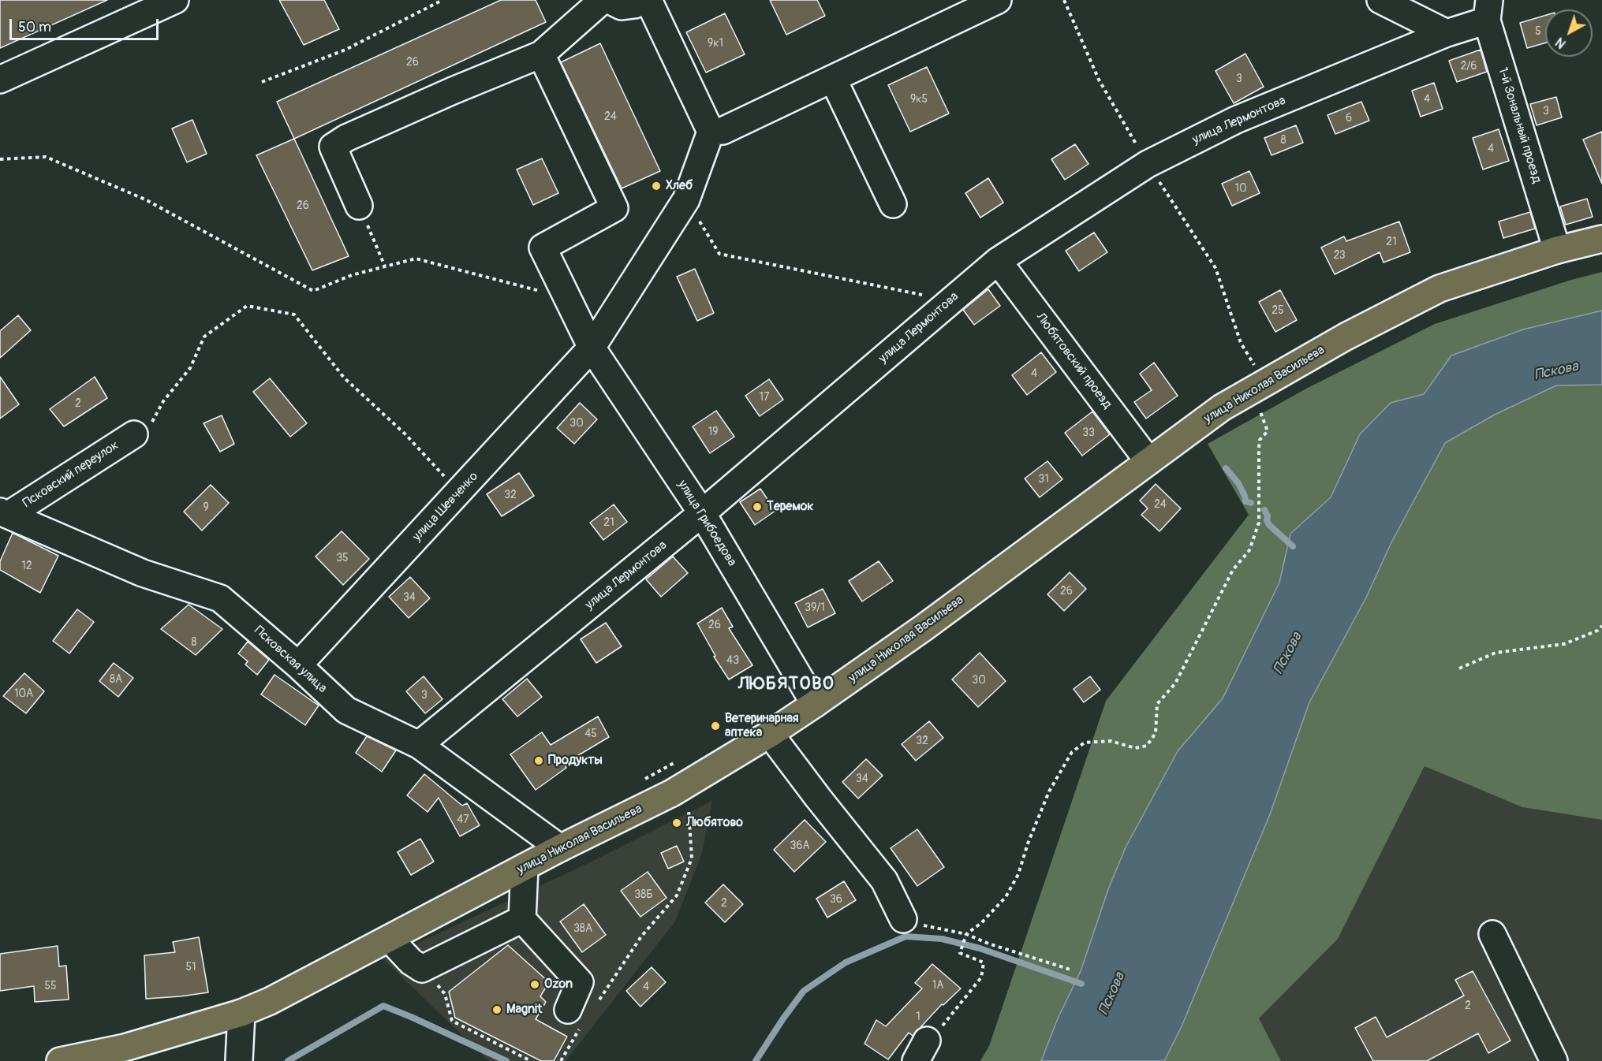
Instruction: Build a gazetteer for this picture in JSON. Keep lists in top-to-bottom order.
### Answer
{
  "streets": {
    "main road": ["улица Николая Васильева"],
    "street": [
      "улица Лермонтова",
      "1-й Зональный проезд",
      "Любятовский проезд",
      "Псковский переулок",
      "улица Шевченко",
      "улица Грибоедова",
      "Псковская улица"
    ]
  },
  "crossings": [
    ["улица Лермонтова", "1-й Зональный проезд"],
    ["улица Лермонтова", "Любятовский проезд"],
    ["улица Лермонтова", "улица Грибоедова"],
    ["улица Лермонтова", "Псковская улица"],
    ["1-й Зональный проезд", "улица Николая Васильева"],
    ["Любятовский проезд", "улица Николая Васильева"],
    ["улица Николая Васильева", "улица Грибоедова"],
    ["улица Николая Васильева", "Псковская улица"],
    ["Псковский переулок", "Псковская улица"],
    ["улица Шевченко", "улица Грибоедова"],
    ["улица Шевченко", "Псковская улица"]
  ],
  "districts": ["ЛЮБЯТОВО"],
  "water": ["Пскова"],
  "places": [
    "Хлеб",
    "Теремок",
    "Ветеринарная аптека",
    "Продукты",
    "Любятово",
    "Ozon",
    "Magnit"
  ],
  "house_numbers": [
    "5",
    "9к1",
    "26",
    "2/6",
    "3",
    "9к5",
    "4",
    "3",
    "24",
    "6",
    "8",
    "4",
    "10",
    "26",
    "21",
    "23",
    "25",
    "4",
    "17",
    "2",
    "30",
    "19",
    "33",
    "31",
    "32",
    "24",
    "9",
    "21",
    "35",
    "12",
    "26",
    "34",
    "39/1",
    "26",
    "8",
    "43",
    "8А",
    "30",
    "10А",
    "3",
    "45",
    "32",
    "34",
    "47",
    "36А",
    "38Б",
    "36",
    "2",
    "38А",
    "51",
    "1А",
    "55",
    "4",
    "2",
    "1"
  ],
  "scale_bar": "50 m",
  "north": "bottom left"
}
